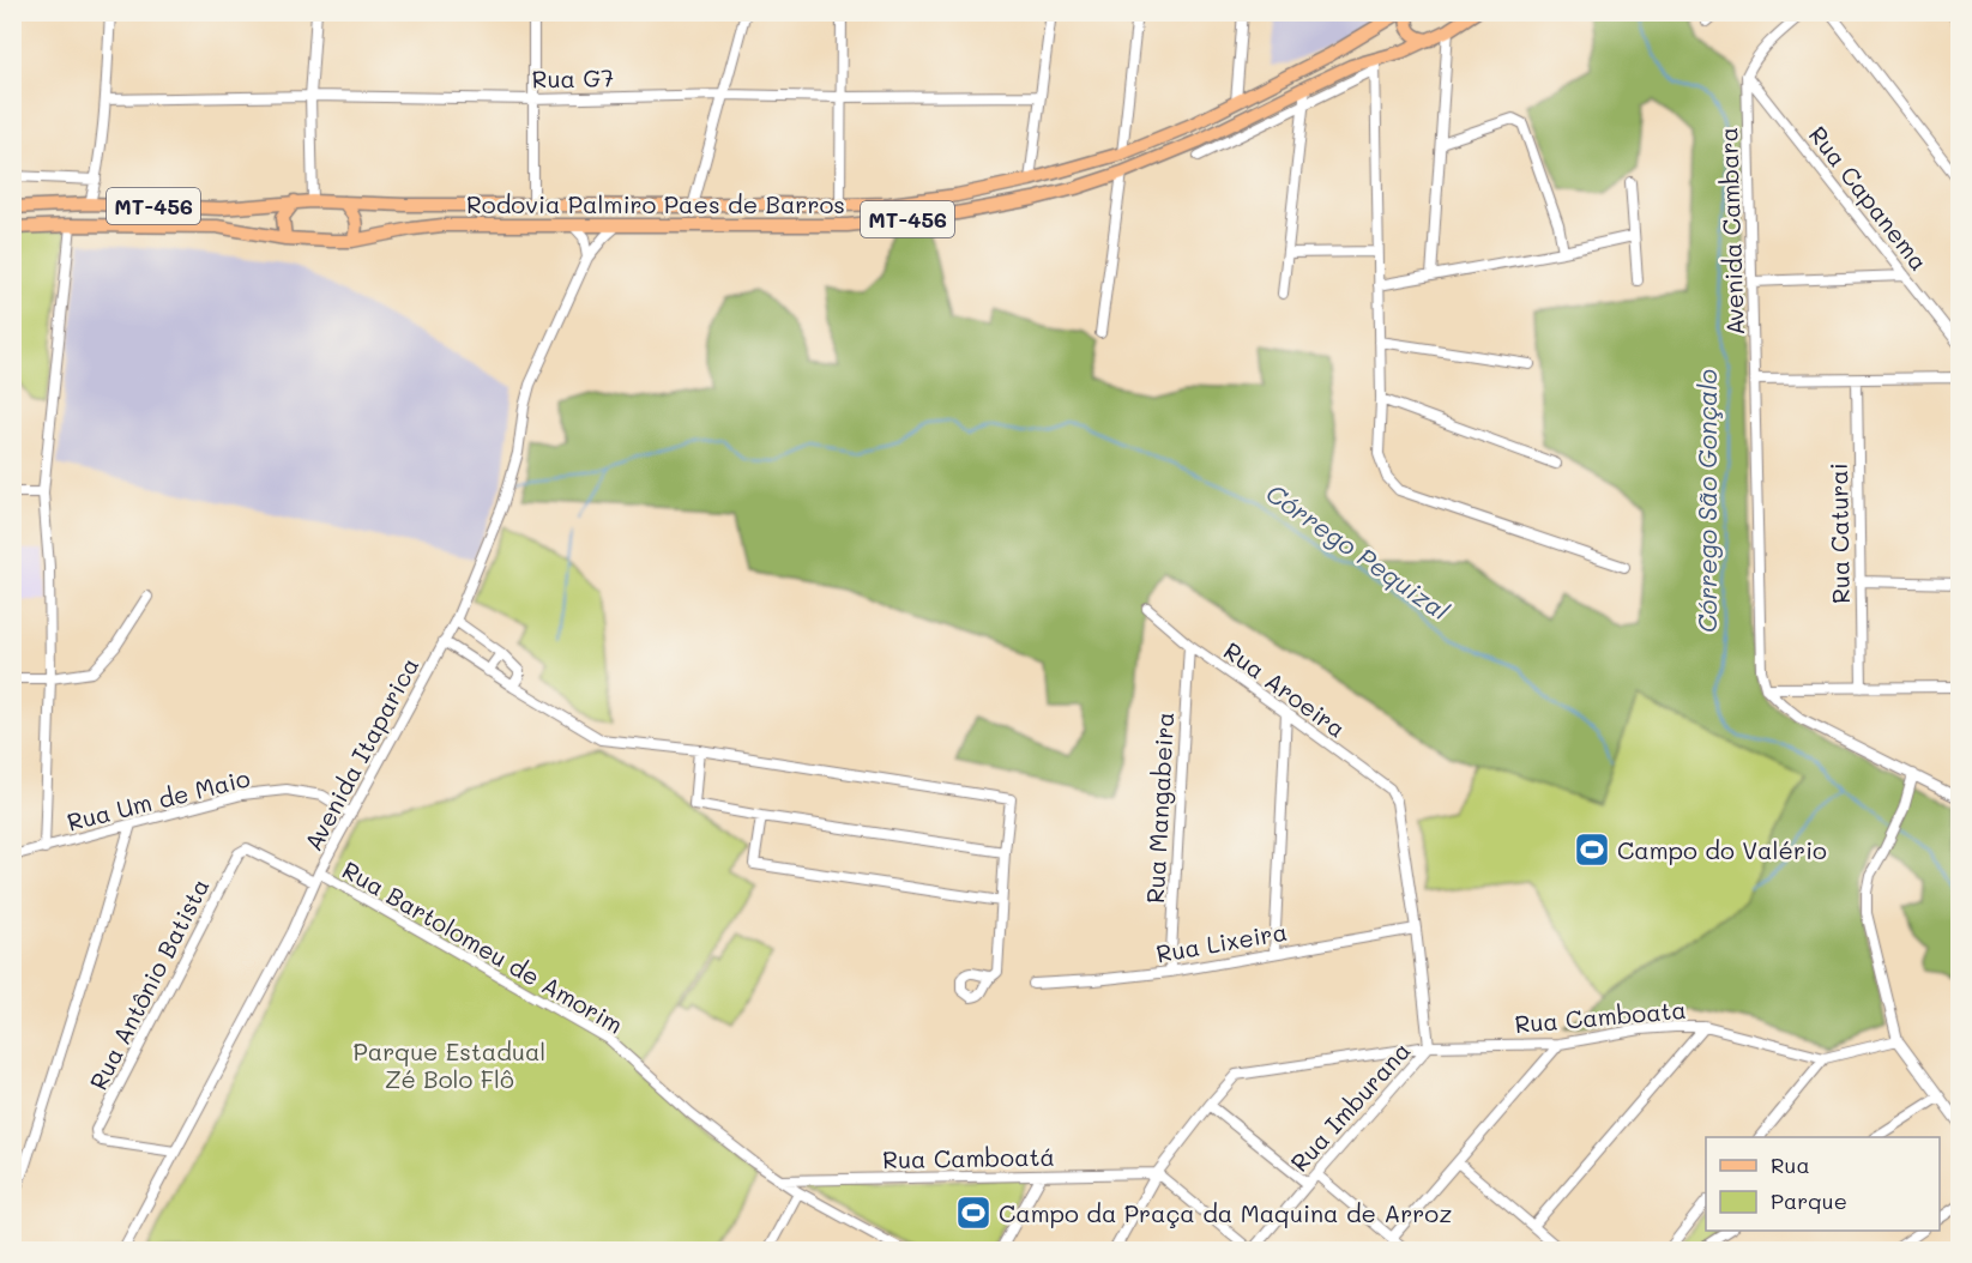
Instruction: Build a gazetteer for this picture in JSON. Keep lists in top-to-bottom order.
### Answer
{
  "streets": {
    "main road": ["Rodovia Palmiro Paes de Barros", "MT-456"],
    "street": [
      "Rua G7",
      "Rua Capanema",
      "Avenida Cambara",
      "Rua Caturai",
      "Rua Aroeira",
      "Avenida Itaparica",
      "Rua Um de Maio",
      "Rua Mangabeira",
      "Rua Lixeira",
      "Rua Bartolomeu de Amorim",
      "Rua Antônio Batista",
      "Rua Camboata",
      "Rua Imburana",
      "Rua Camboatá"
    ]
  },
  "crossings": [
    ["Rua Capanema", "Avenida Cambara"],
    ["Rodovia Palmiro Paes de Barros", "Avenida Itaparica"],
    ["Rua Aroeira", "Rua Mangabeira"],
    ["Rua Aroeira", "Rua Imburana"],
    ["Avenida Itaparica", "Rua Um de Maio"],
    ["Avenida Itaparica", "Rua Bartolomeu de Amorim"],
    ["Avenida Itaparica", "Rua Antônio Batista"],
    ["Rua Mangabeira", "Rua Lixeira"],
    ["Rua Lixeira", "Rua Imburana"],
    ["Rua Bartolomeu de Amorim", "Rua Antônio Batista"],
    ["Rua Bartolomeu de Amorim", "Rua Camboatá"],
    ["Rua Camboata", "Rua Imburana"],
    ["Rua Camboata", "Rua Camboatá"]
  ],
  "water": ["Córrego São Gonçalo", "Córrego Pequizal"],
  "parks": ["Parque Estadual Zé Bolo Flô"],
  "places": {
    "sports": ["Campo do Valério", "Campo da Praça da Maquina de Arroz"]
  },
  "legend": ["Rua", "Parque"]
}
